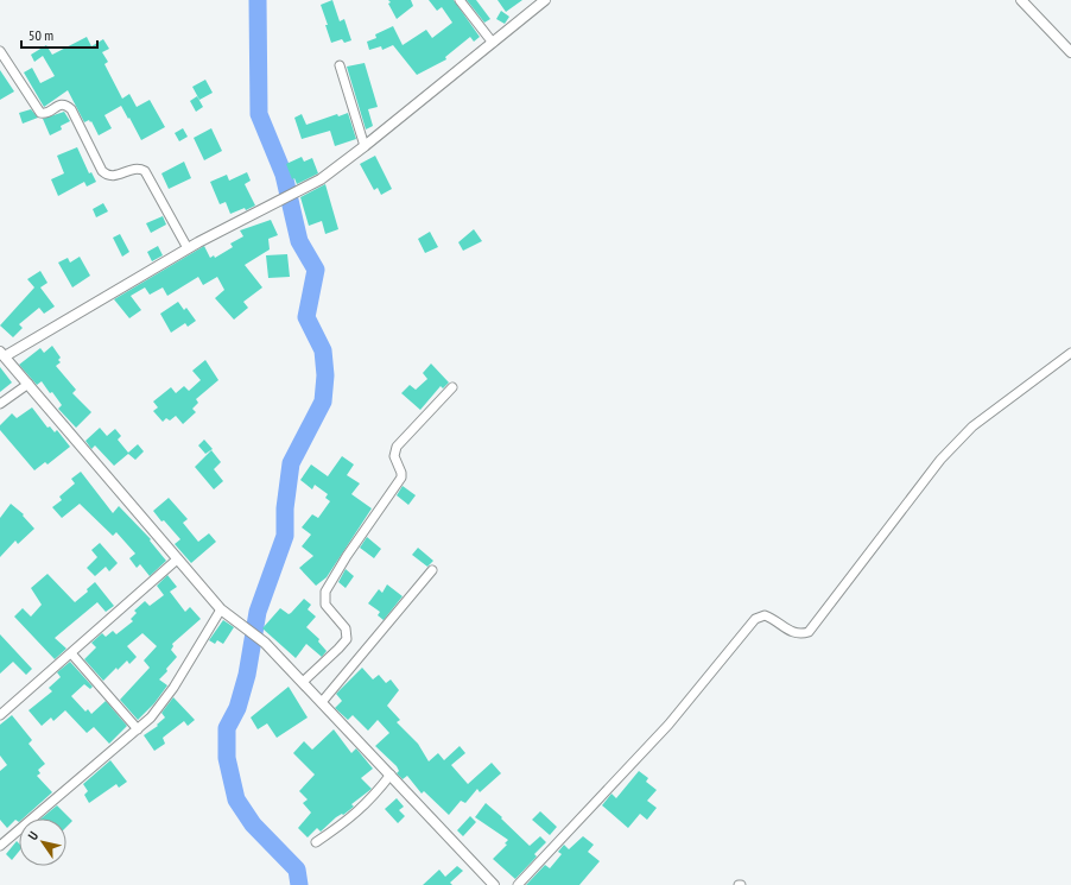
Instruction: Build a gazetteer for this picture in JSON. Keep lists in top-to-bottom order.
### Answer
{
  "scale_bar": "50 m",
  "north": "top left"
}
